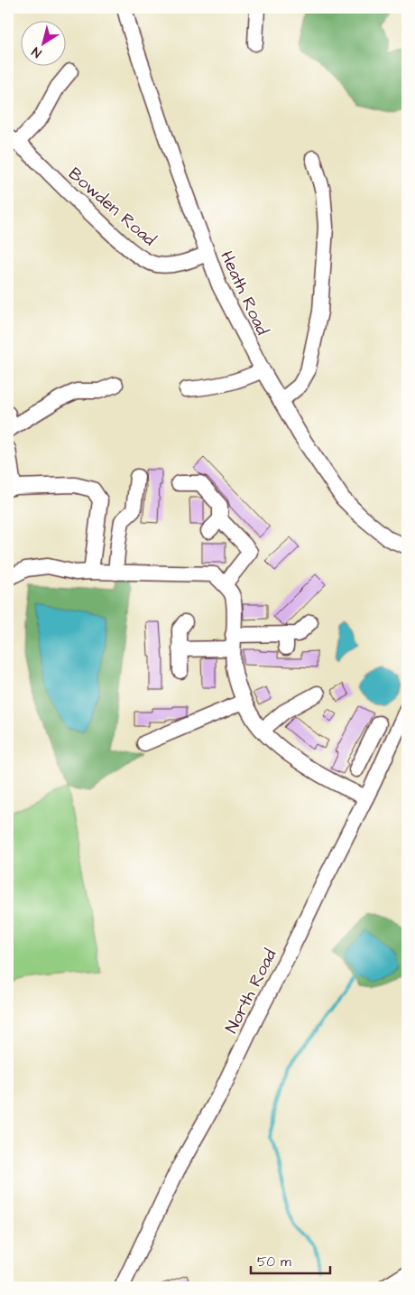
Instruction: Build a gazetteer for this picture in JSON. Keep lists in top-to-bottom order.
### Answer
{
  "streets": {
    "street": ["Bowden Road", "Heath Road", "North Road"]
  },
  "crossings": [
    ["Bowden Road", "Heath Road"]
  ],
  "scale_bar": "50 m",
  "north": "bottom left"
}
